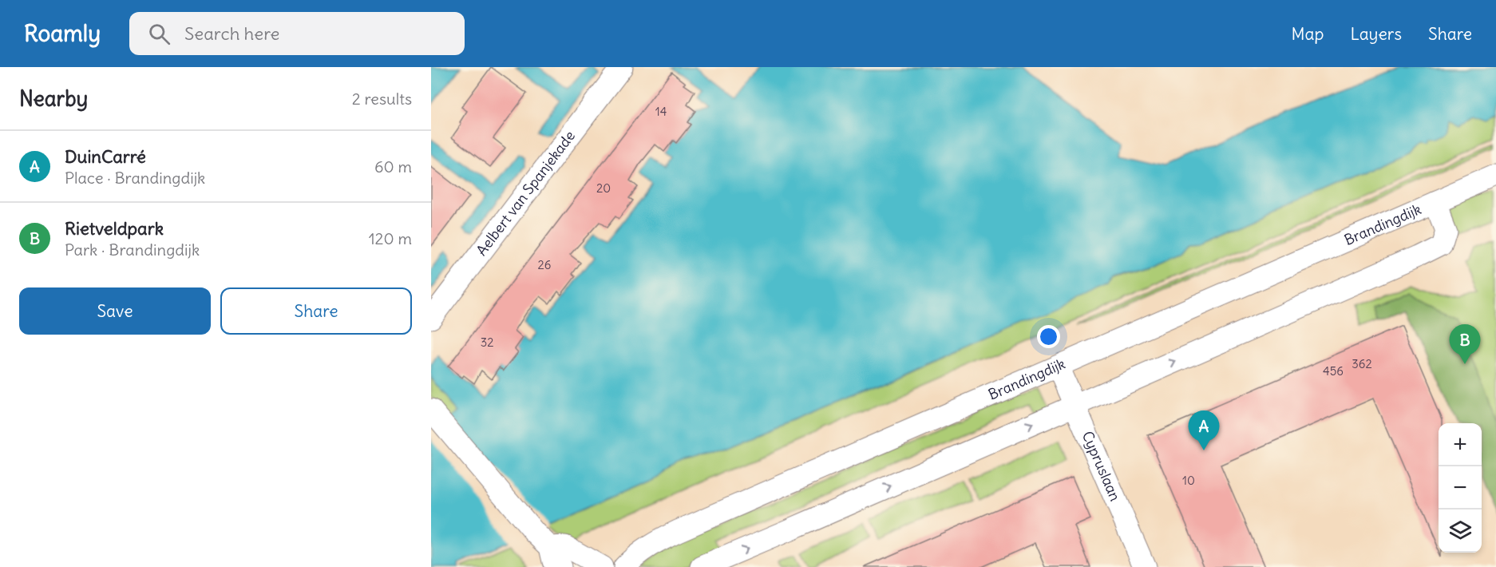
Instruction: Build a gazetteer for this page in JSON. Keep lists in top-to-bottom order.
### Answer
{
  "streets": {
    "street": ["Aelbert van Spanjekade", "Brandingdijk", "Cypruslaan"]
  },
  "crossings": [
    ["Brandingdijk", "Cypruslaan"]
  ],
  "house_numbers": [
    "14",
    "20",
    "26",
    "32",
    "362",
    "456",
    "10"
  ],
  "page": {
    "header": "Roamly",
    "search": "Search here",
    "nav": ["Map", "Layers", "Share"],
    "heading": ["Nearby", "2 results"],
    "list": [
      {
        "mark": "A",
        "name": "DuinCarré",
        "note": "Place · Brandingdijk",
        "value": "60 m"
      },
      {
        "mark": "B",
        "name": "Rietveldpark",
        "note": "Park · Brandingdijk",
        "value": "120 m"
      }
    ],
    "buttons": ["Save", "Share"],
    "pins": ["B", "A"],
    "map_buttons": ["+", "−"]
  }
}
